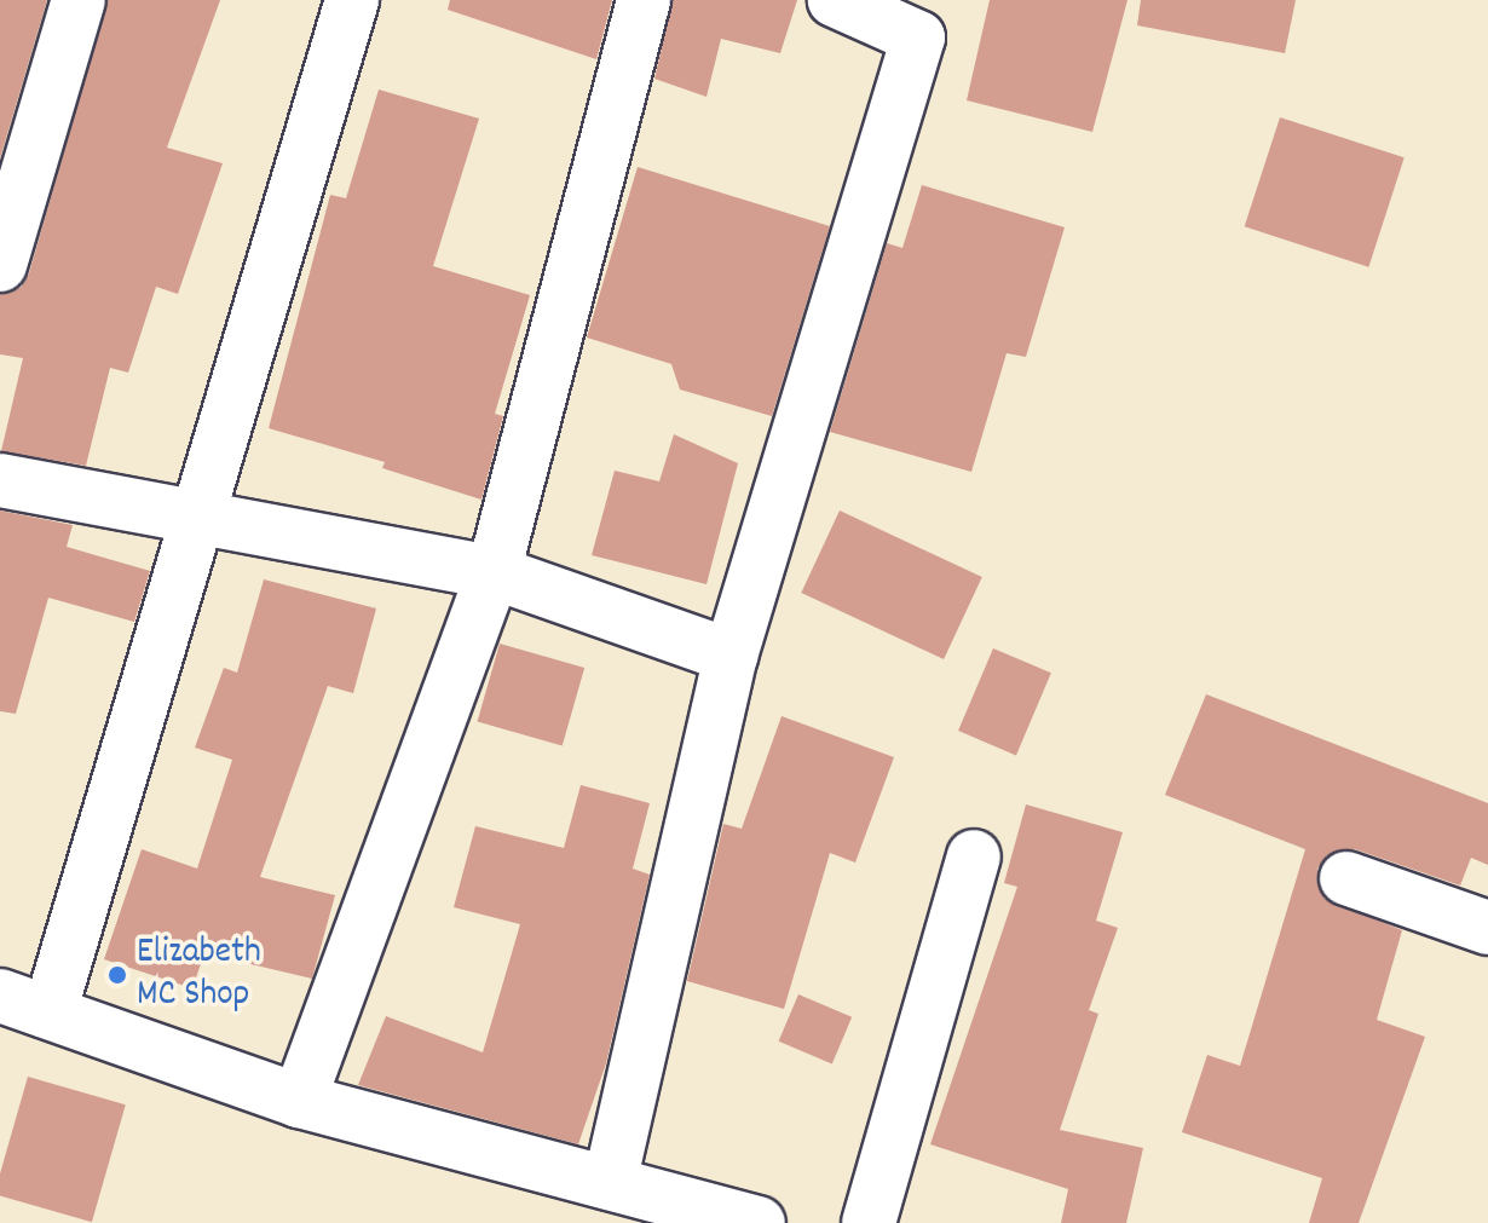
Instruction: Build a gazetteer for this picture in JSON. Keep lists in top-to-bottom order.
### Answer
{
  "places": ["Elizabeth MC Shop"]
}
